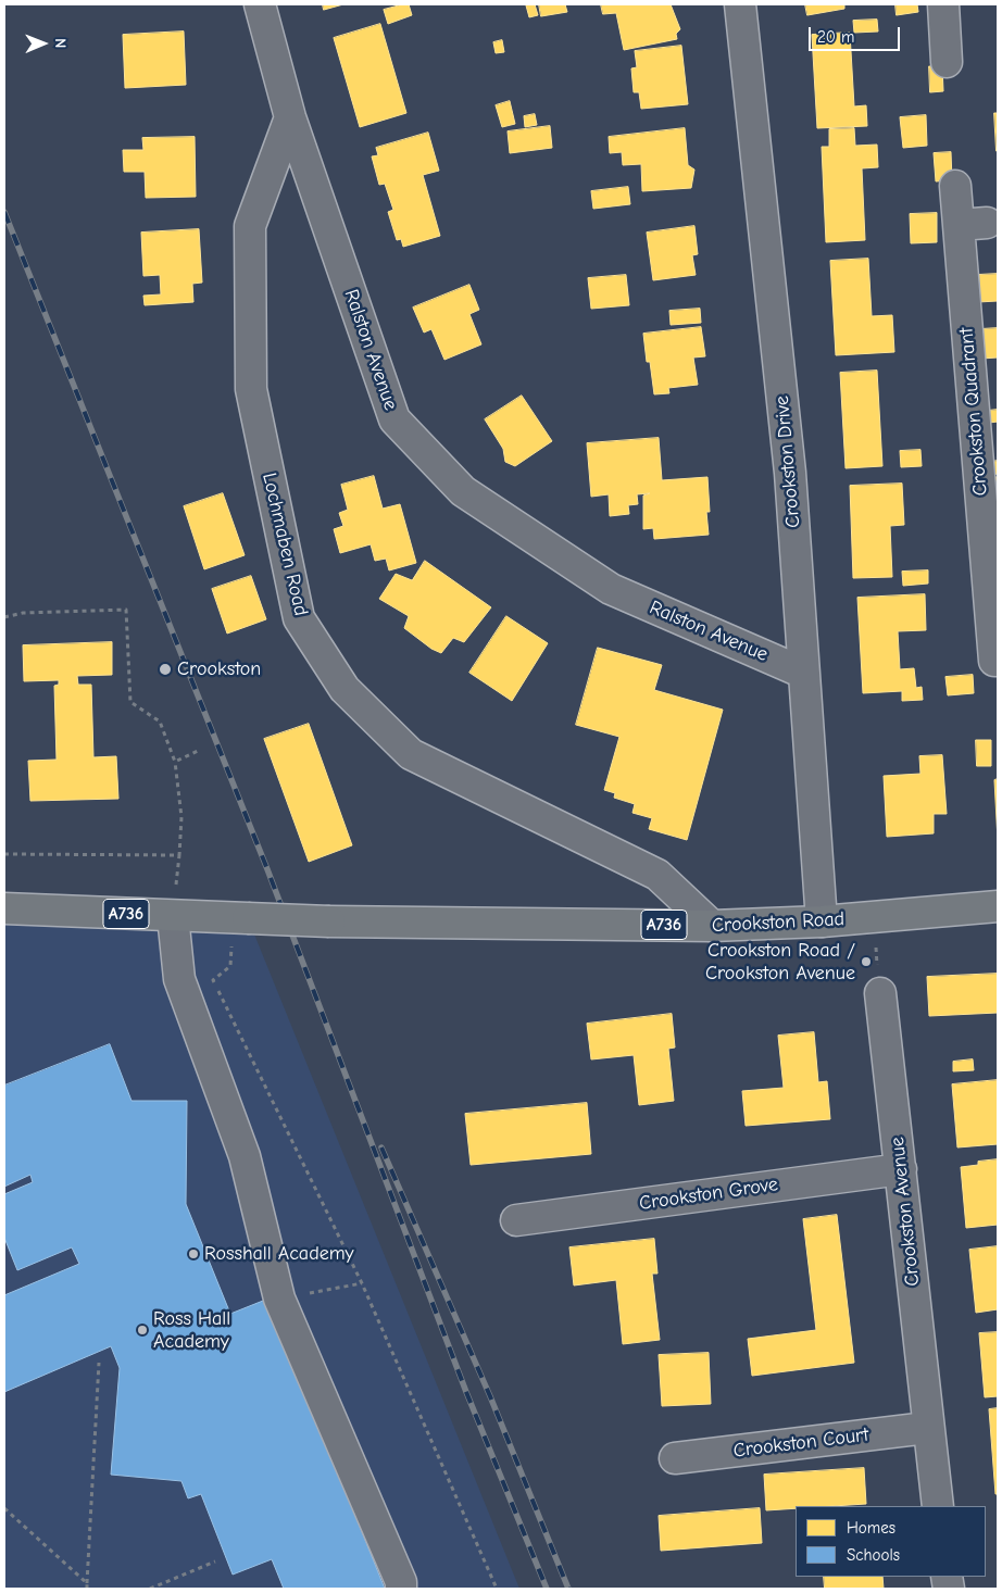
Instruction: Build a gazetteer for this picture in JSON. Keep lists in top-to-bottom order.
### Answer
{
  "streets": {
    "main road": ["A736", "Crookston Road"],
    "street": [
      "Ralston Avenue",
      "Crookston Quadrant",
      "Crookston Drive",
      "Lochmaben Road",
      "Crookston Grove",
      "Crookston Avenue",
      "Crookston Court"
    ]
  },
  "crossings": [
    ["Ralston Avenue", "Crookston Drive"],
    ["Ralston Avenue", "Lochmaben Road"],
    ["Crookston Drive", "Crookston Road"],
    ["Lochmaben Road", "Crookston Road"],
    ["A736", "Crookston Road"],
    ["Crookston Grove", "Crookston Avenue"],
    ["Crookston Avenue", "Crookston Court"]
  ],
  "places": [
    "Crookston",
    "Crookston Road / Crookston Avenue",
    "Rosshall Academy",
    "Ross Hall Academy"
  ],
  "legend": ["Homes", "Schools"],
  "scale_bar": "20 m",
  "north": "right"
}
